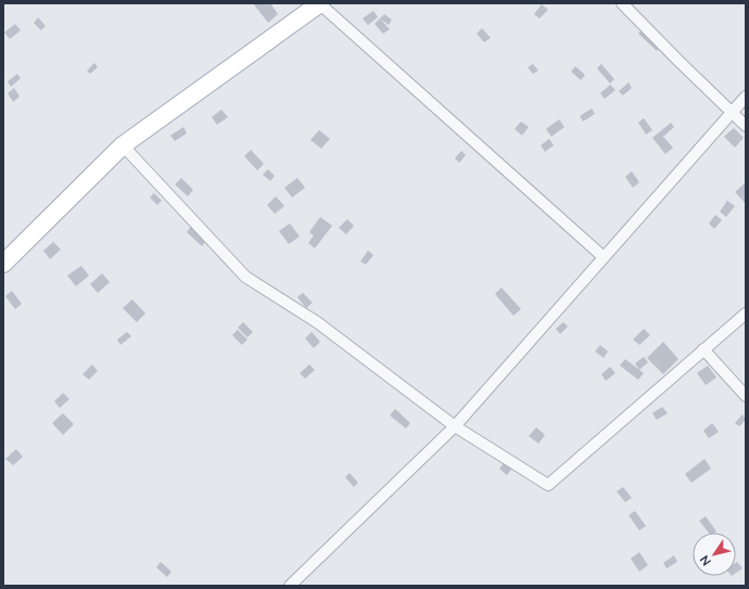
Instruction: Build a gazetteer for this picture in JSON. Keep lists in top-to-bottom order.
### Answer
{
  "north": "bottom left"
}
